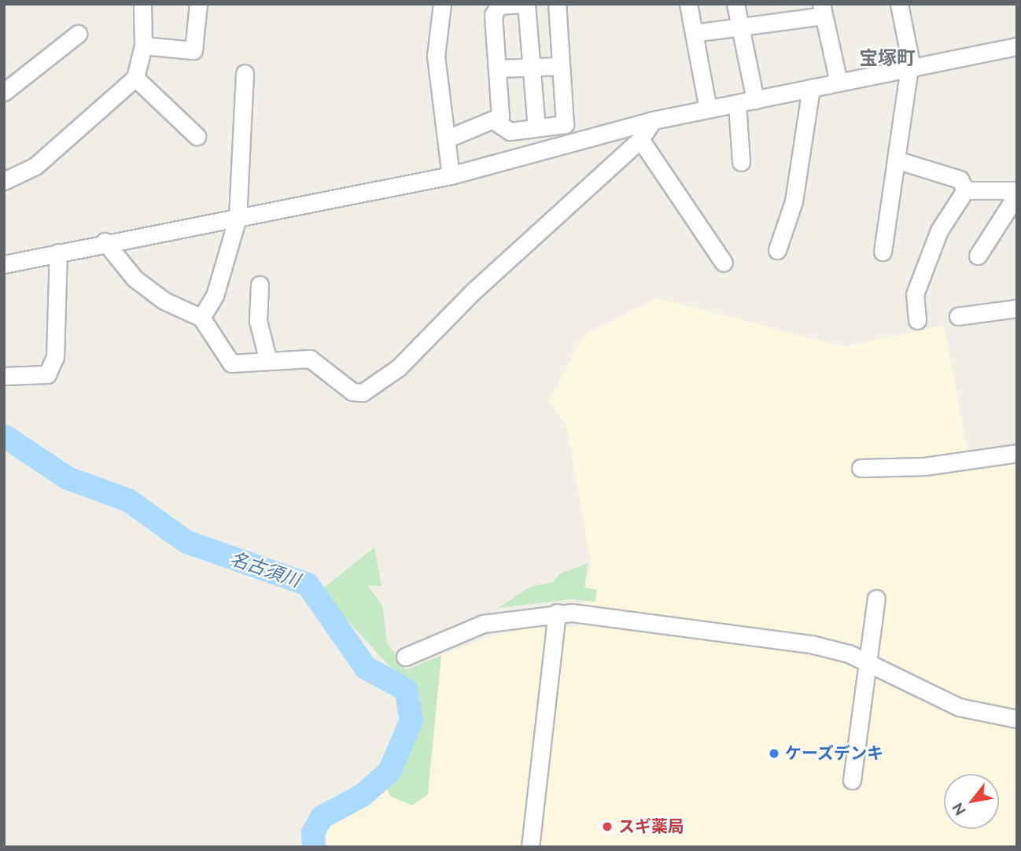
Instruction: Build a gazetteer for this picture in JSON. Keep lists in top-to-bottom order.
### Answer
{
  "districts": ["宝塚町"],
  "water": ["名古須川"],
  "places": ["ケーズデンキ", "スギ薬局"],
  "north": "bottom left"
}
